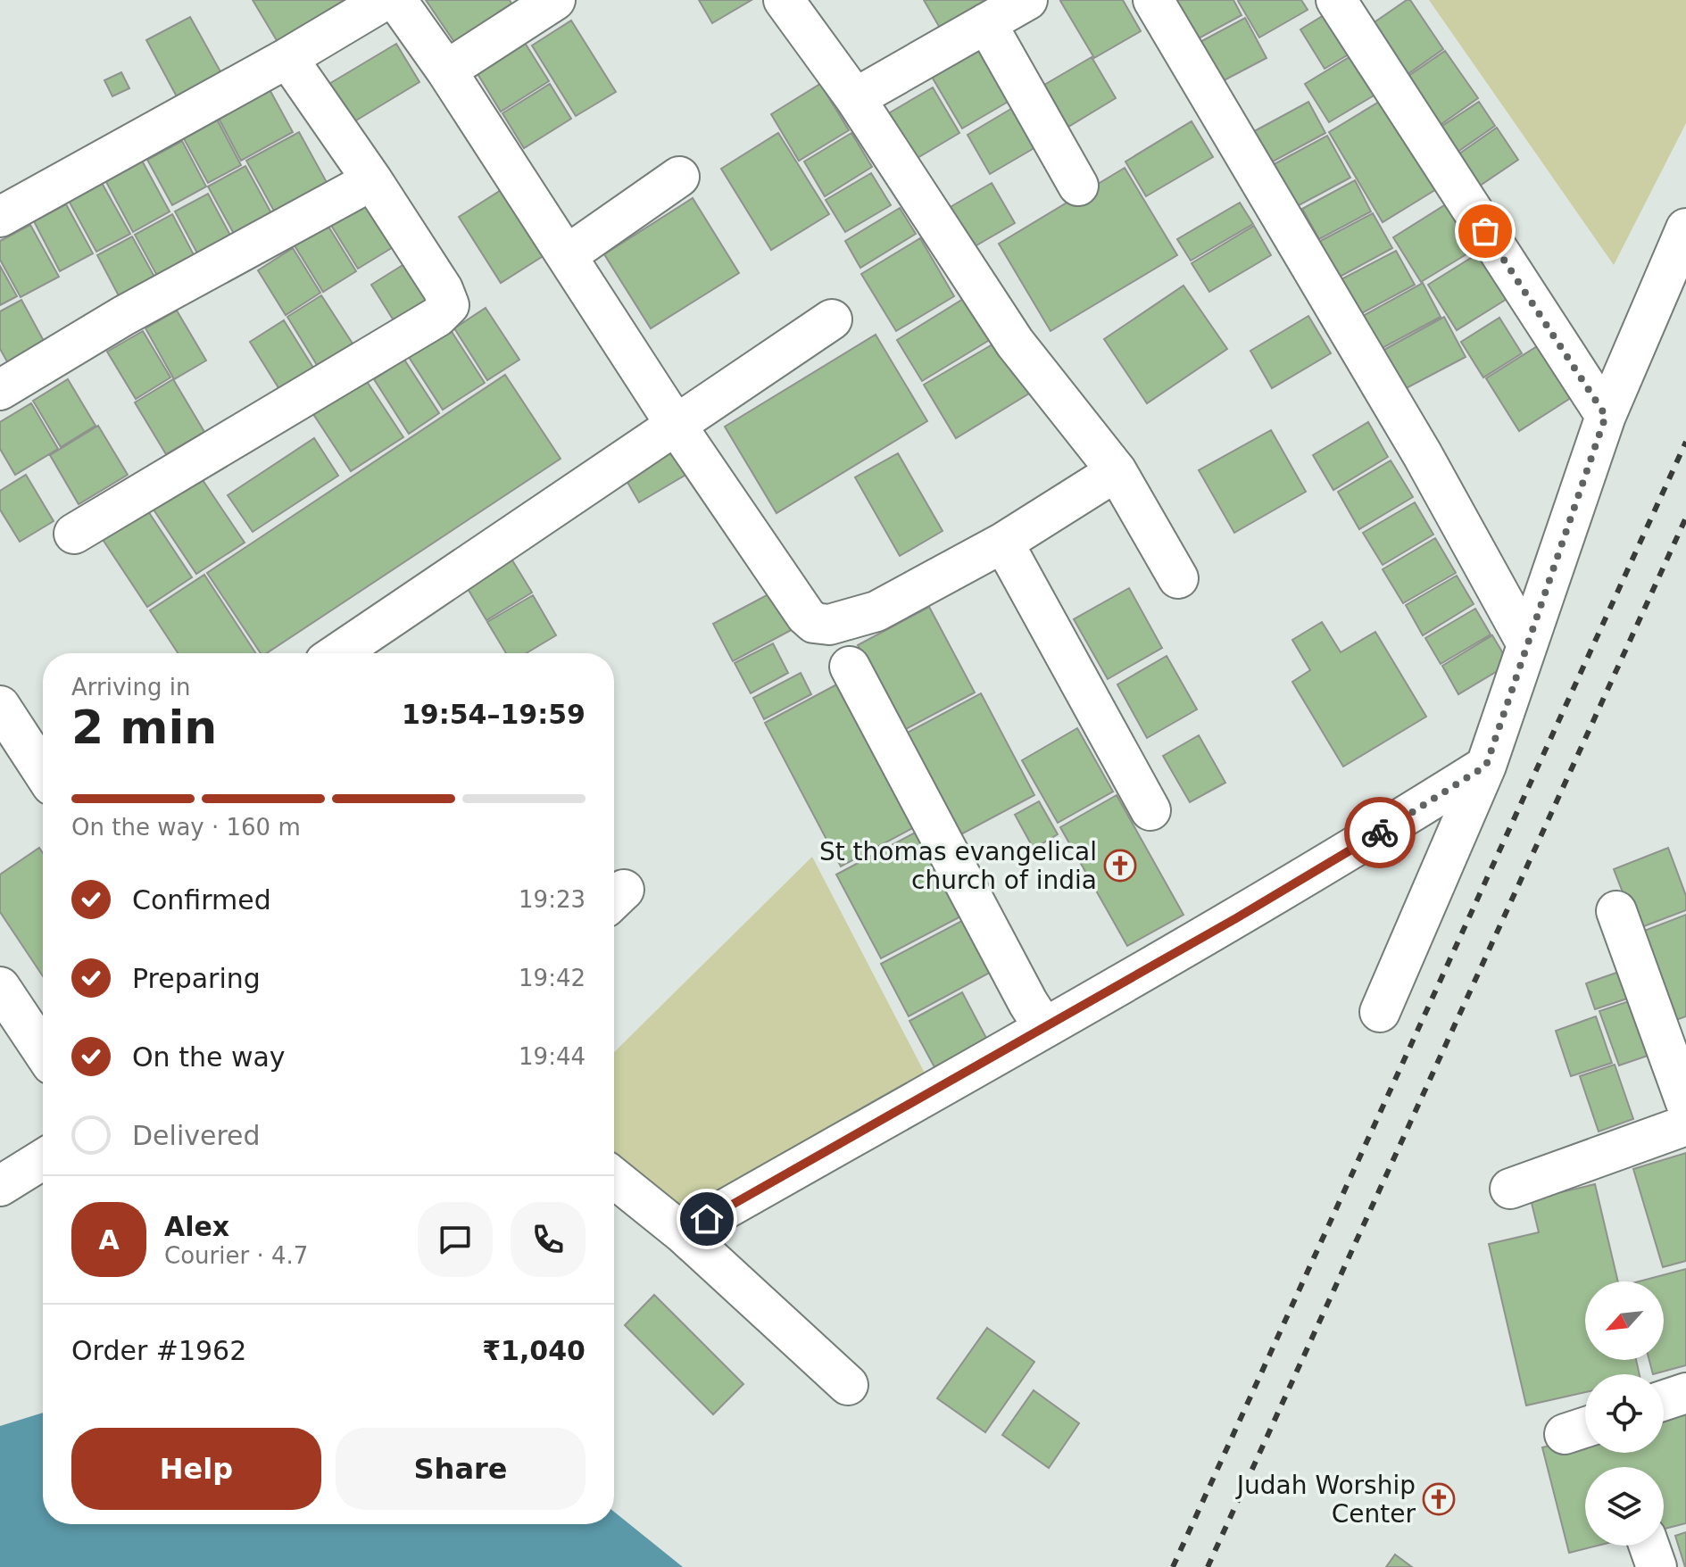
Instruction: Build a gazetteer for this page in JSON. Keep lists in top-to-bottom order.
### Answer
{
  "places": {
    "church": ["St thomas evangelical church of india", "Judah Worship Center"]
  },
  "north": "bottom left",
  "page": {
    "heading": ["2 min", "Arriving in", "19:54–19:59"],
    "panel": [
      "Alex",
      "Courier · 4.7",
      "Order #1962",
      "₹1,040"
    ],
    "bar": "On the way · 160 m",
    "list": [
      ["Confirmed", "19:23"],
      ["Preparing", "19:42"],
      ["On the way", "19:44"],
      "Delivered"
    ],
    "round": "A",
    "buttons": ["Help", "Share"]
  }
}
